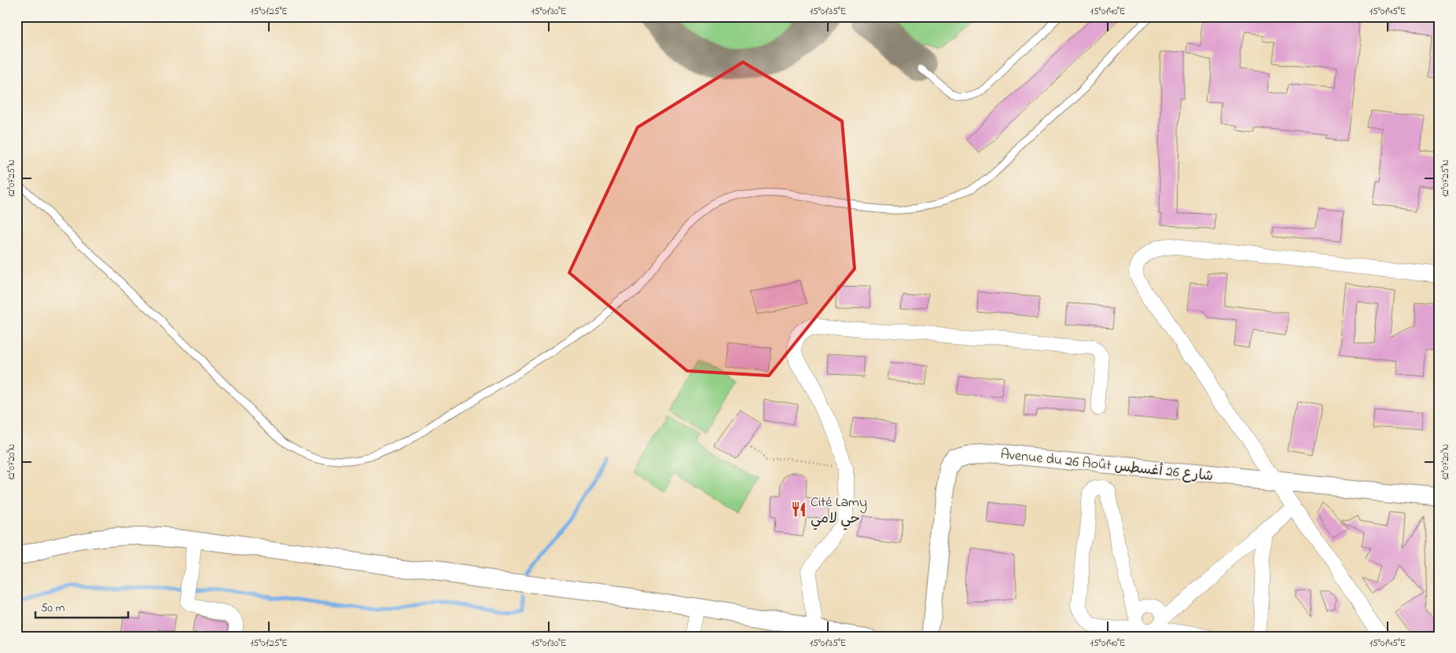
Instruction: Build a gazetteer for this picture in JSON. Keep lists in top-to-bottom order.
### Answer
{
  "streets": {
    "street": ["Avenue du 26 Août شارع 26 أغسطس"]
  },
  "places": {
    "restaurant": ["Cité Lamy حي لامي"]
  },
  "scale_bar": "50 m",
  "coordinates": [
    "15°01'25\"E",
    "15°01'30\"E",
    "15°01'35\"E",
    "15°01'40\"E",
    "15°01'45\"E",
    "12°07'25\"N",
    "12°07'20\"N"
  ]
}
